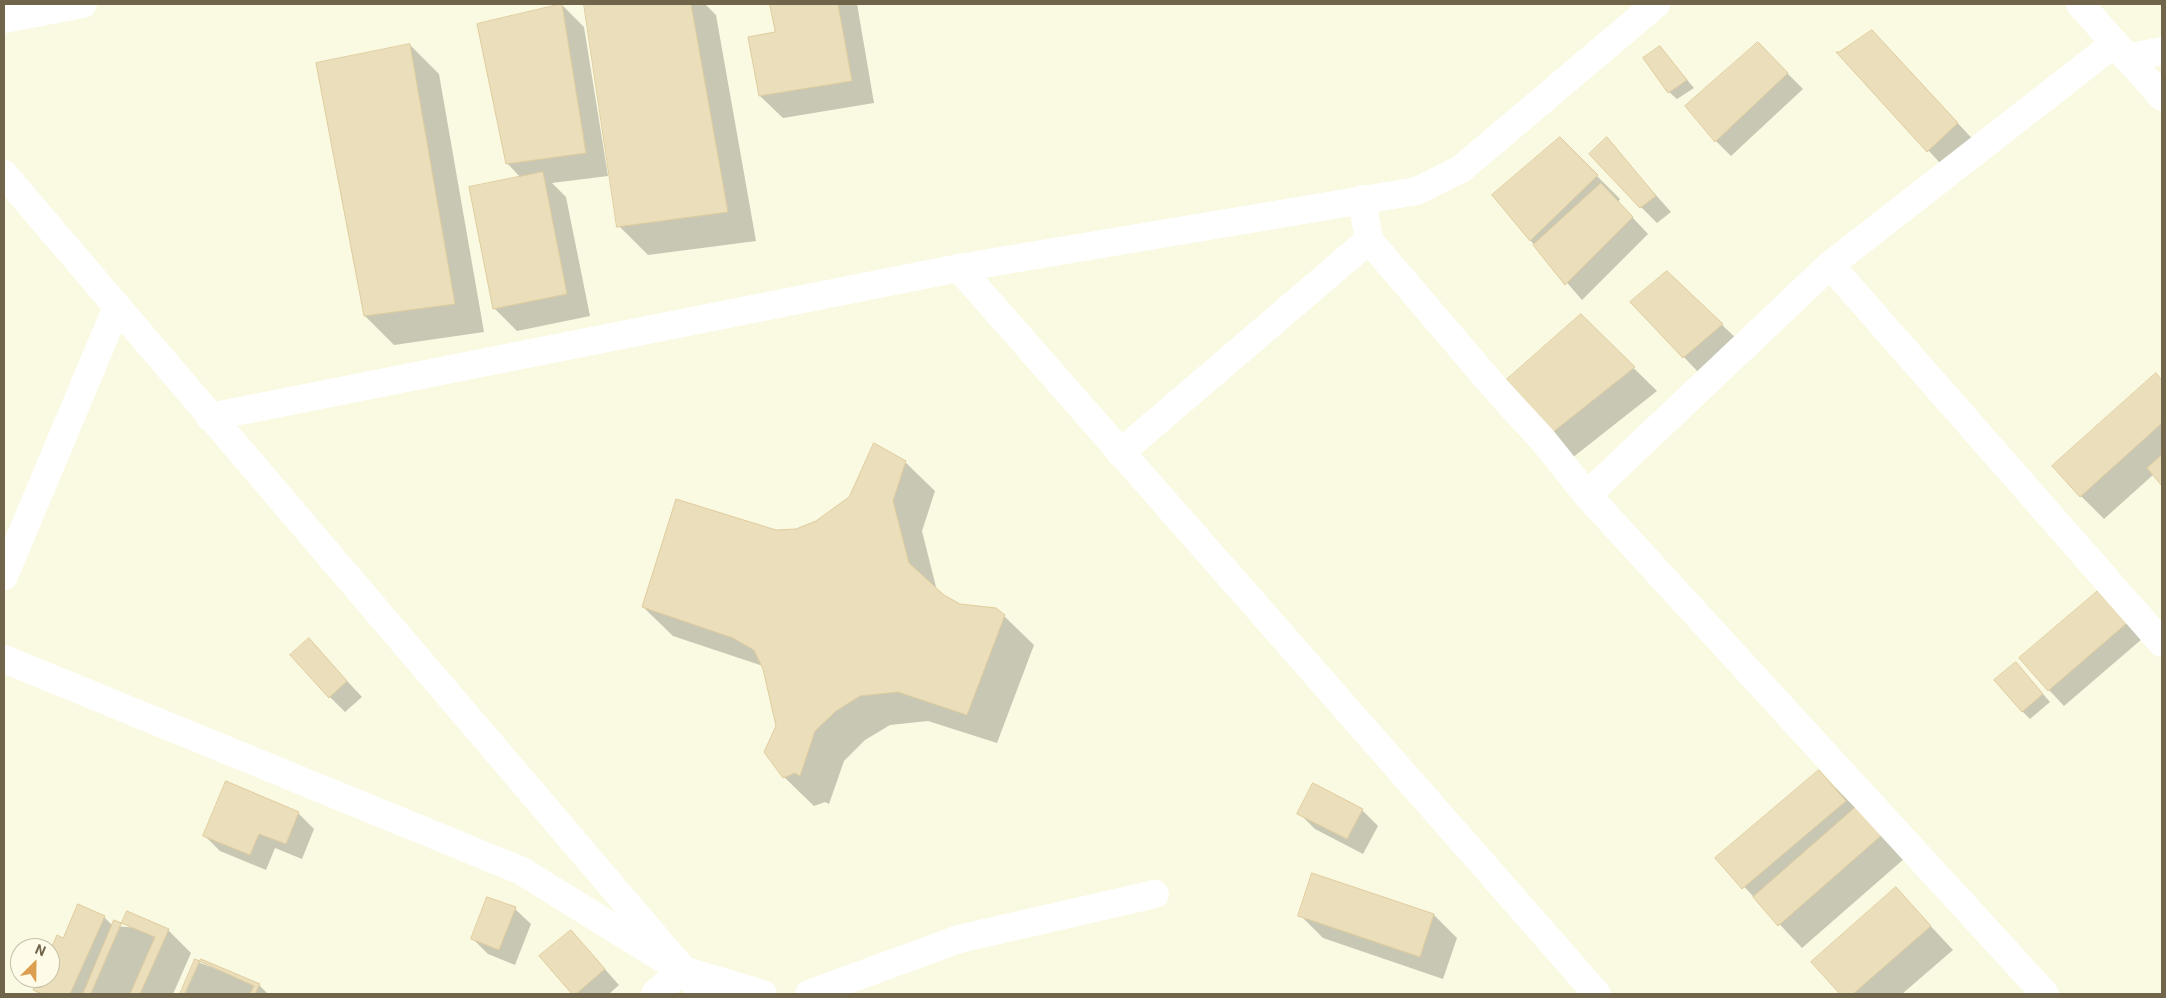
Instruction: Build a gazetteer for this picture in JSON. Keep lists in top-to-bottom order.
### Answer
{
  "north": "top right"
}
